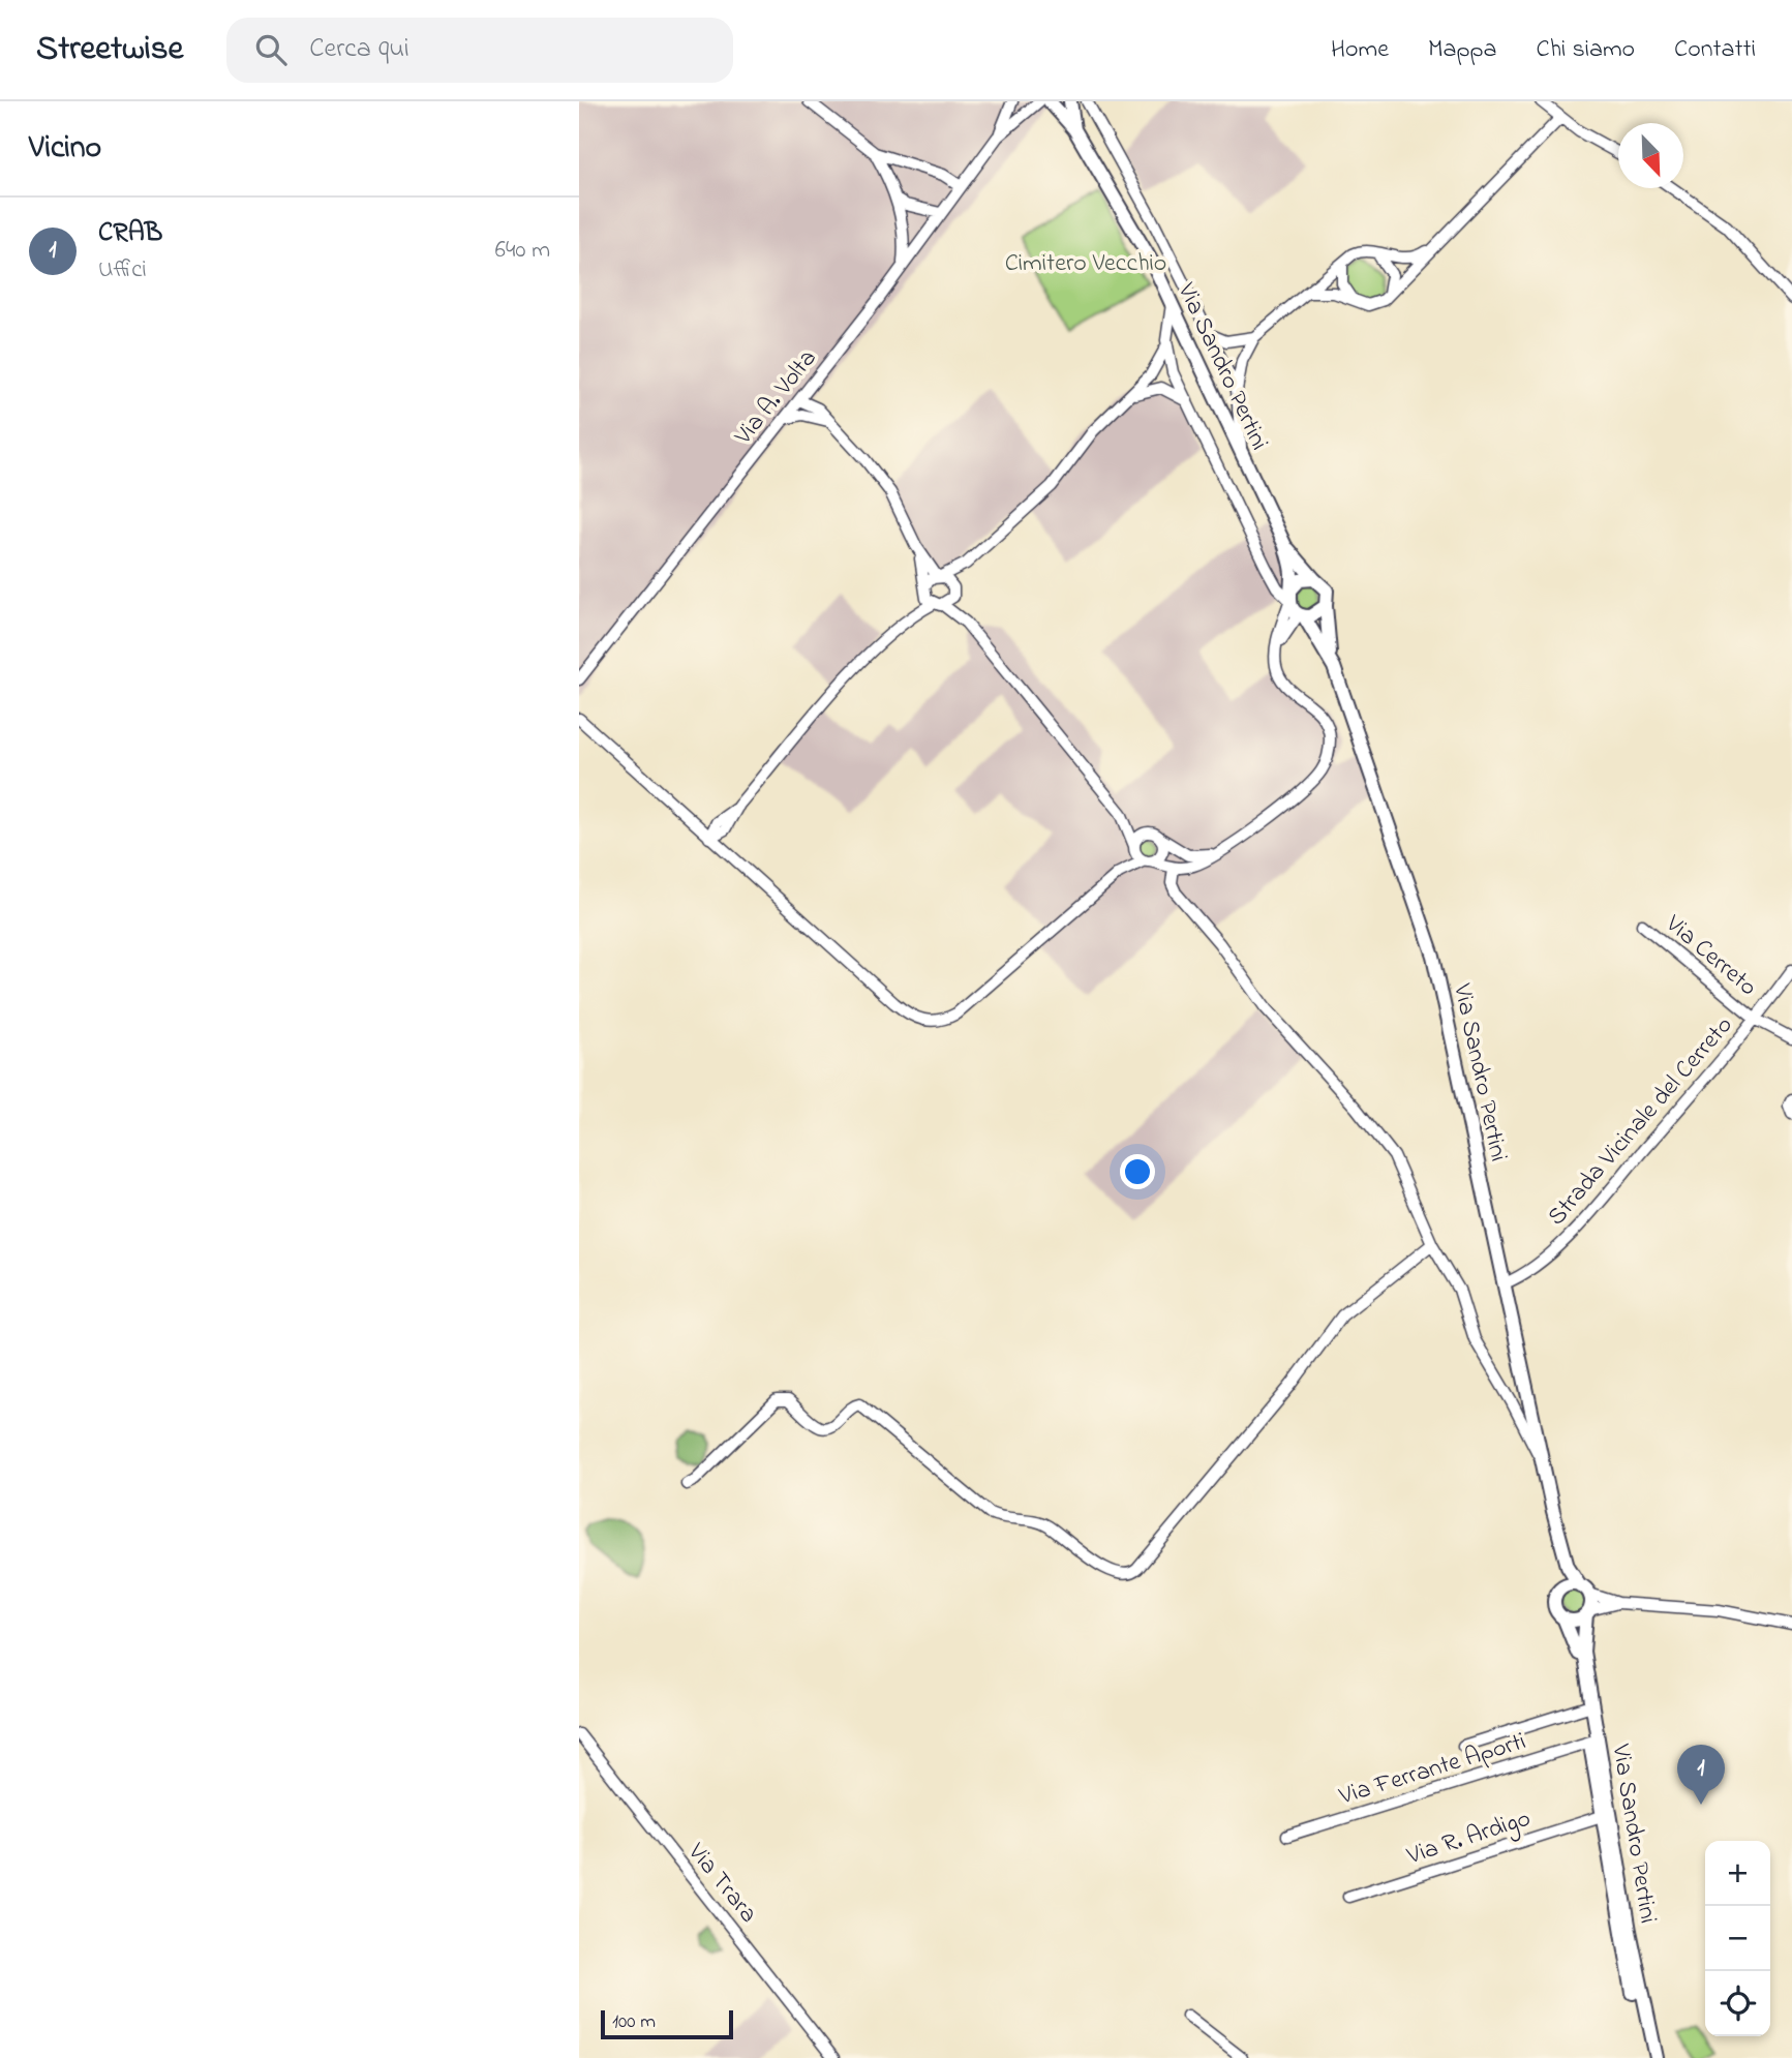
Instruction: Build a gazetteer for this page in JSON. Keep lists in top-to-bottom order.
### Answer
{
  "streets": {
    "main road": ["Via Sandro Pertini"],
    "street": [
      "Via A. Volta",
      "Via Cerreto",
      "Strada Vicinale del Cerreto",
      "Via Ferrante Aporti",
      "Via R. Ardigo",
      "Via Trara"
    ]
  },
  "crossings": [
    ["Via Sandro Pertini", "Strada Vicinale del Cerreto"],
    ["Via Sandro Pertini", "Via Ferrante Aporti"],
    ["Via Sandro Pertini", "Via R. Ardigo"],
    ["Via Cerreto", "Strada Vicinale del Cerreto"]
  ],
  "parks": ["Cimitero Vecchio"],
  "scale_bar": "100 m",
  "north": "bottom right",
  "page": {
    "header": "Streetwise",
    "search": "Cerca qui",
    "nav": [
      "Home",
      "Mappa",
      "Chi siamo",
      "Contatti"
    ],
    "heading": "Vicino",
    "list": [
      {
        "mark": "1",
        "name": "CRAB",
        "note": "Uffici",
        "value": "640 m"
      }
    ],
    "pins": "1",
    "map_buttons": ["+", "−"],
    "scale": "100 m"
  }
}
